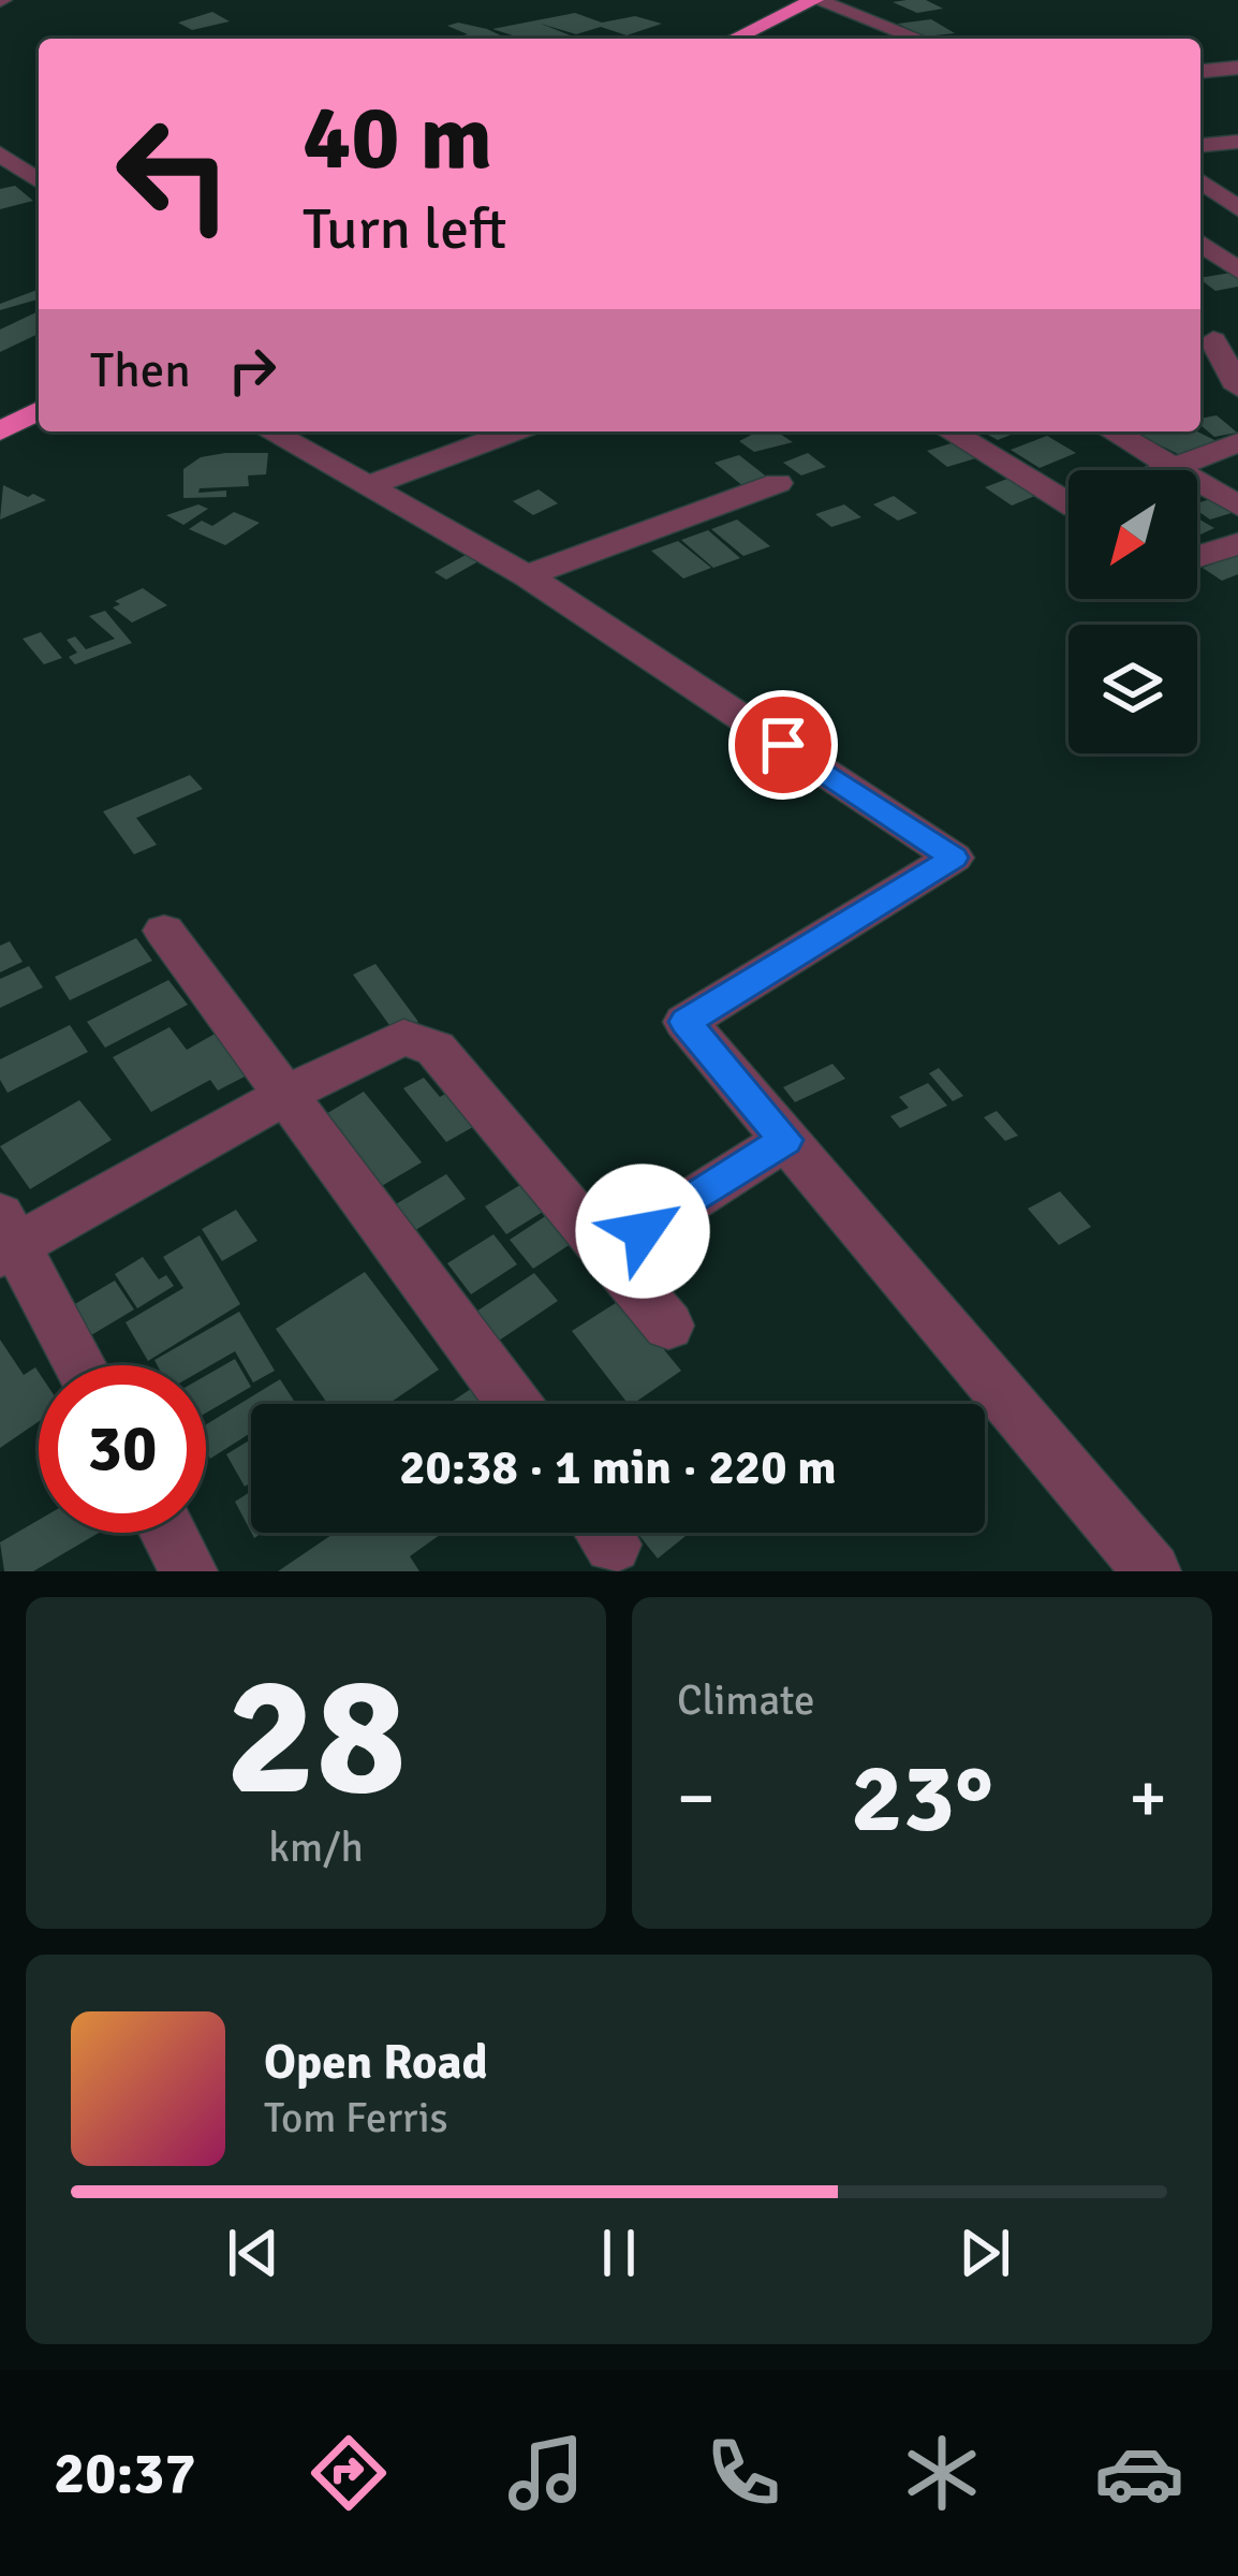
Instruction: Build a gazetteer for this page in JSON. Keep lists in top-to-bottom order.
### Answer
{
  "north": "bottom left",
  "page": {
    "turn": ["40 m", "Turn left"],
    "then": "Then",
    "limit": "30",
    "trip": "20:38 · 1 min · 220 m",
    "tile": [
      ["28", "km/h"],
      "Climate"
    ],
    "heat": ["−", "23°", "+"],
    "song": ["Open Road", "Tom Ferris"],
    "tabs": "20:37"
  }
}
